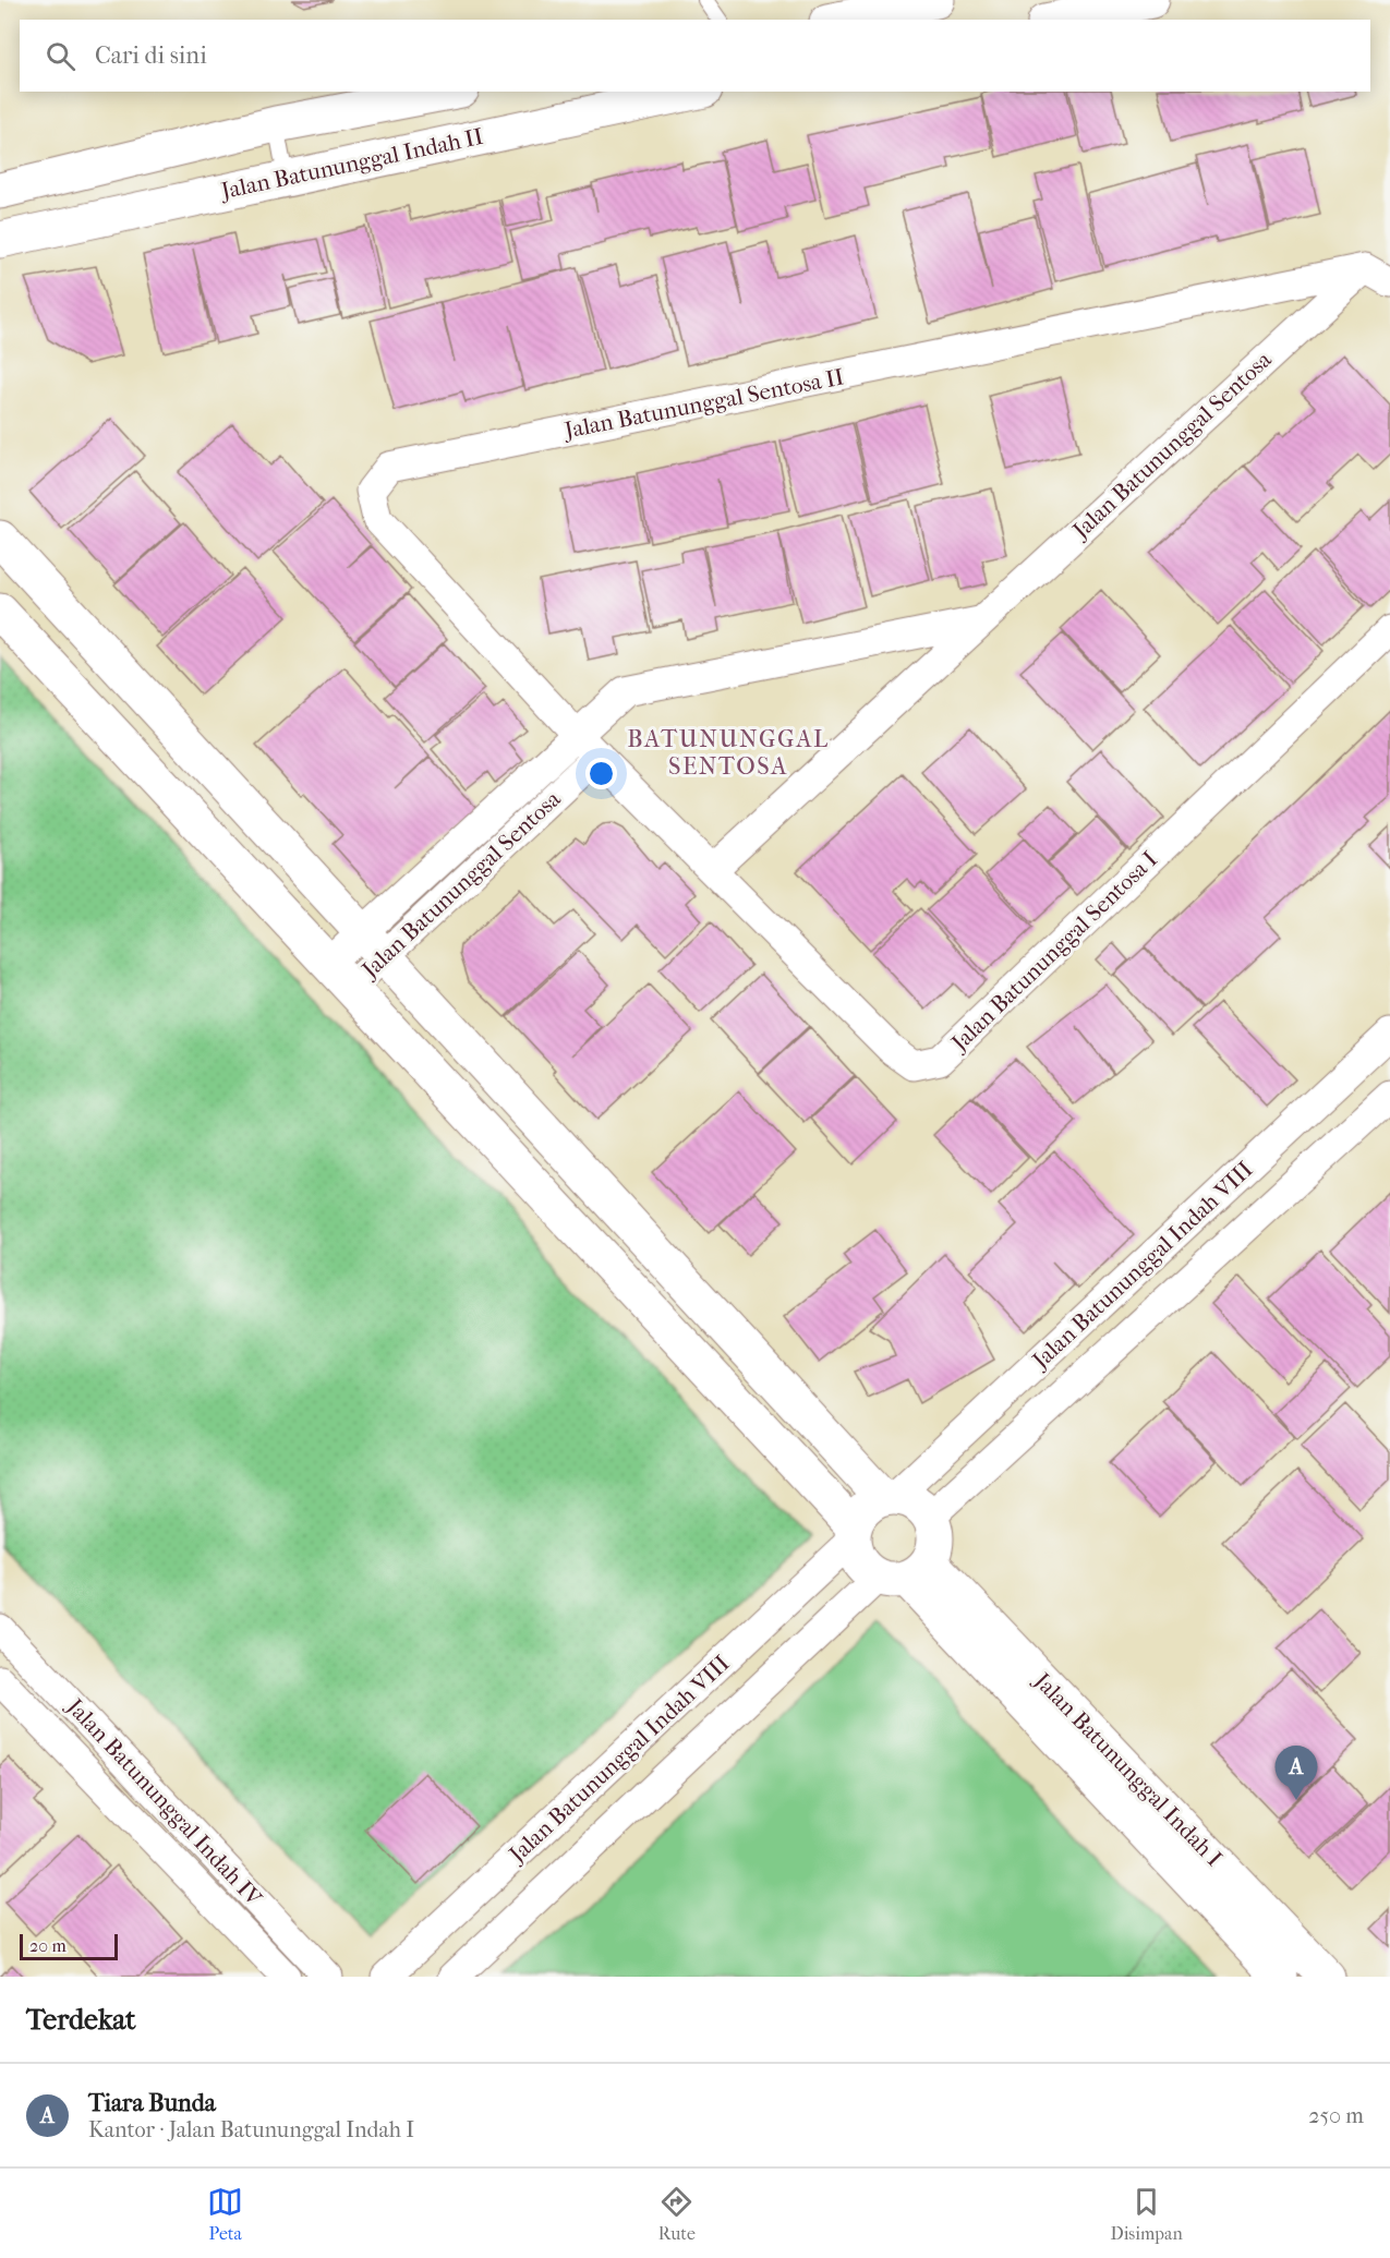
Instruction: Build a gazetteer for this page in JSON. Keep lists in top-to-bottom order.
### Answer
{
  "streets": {
    "street": [
      "Jalan Batununggal Indah II",
      "Jalan Batununggal Sentosa II",
      "Jalan Batununggal Sentosa",
      "Jalan Batununggal Sentosa I",
      "Jalan Batununggal Indah VIII",
      "Jalan Batununggal Indah I",
      "Jalan Batununggal Indah IV"
    ]
  },
  "crossings": [
    ["Jalan Batununggal Sentosa II", "Jalan Batununggal Sentosa"],
    ["Jalan Batununggal Sentosa", "Jalan Batununggal Sentosa I"],
    ["Jalan Batununggal Indah VIII", "Jalan Batununggal Indah I"]
  ],
  "districts": ["BATUNUNGGAL SENTOSA"],
  "scale_bar": "20 m",
  "page": {
    "search": "Cari di sini",
    "pins": "A",
    "scale": "20 m",
    "heading": "Terdekat",
    "list": [
      {
        "mark": "A",
        "name": "Tiara Bunda",
        "note": "Kantor · Jalan Batununggal Indah I",
        "value": "250 m"
      }
    ],
    "nav": ["Peta", "Rute", "Disimpan"]
  }
}
